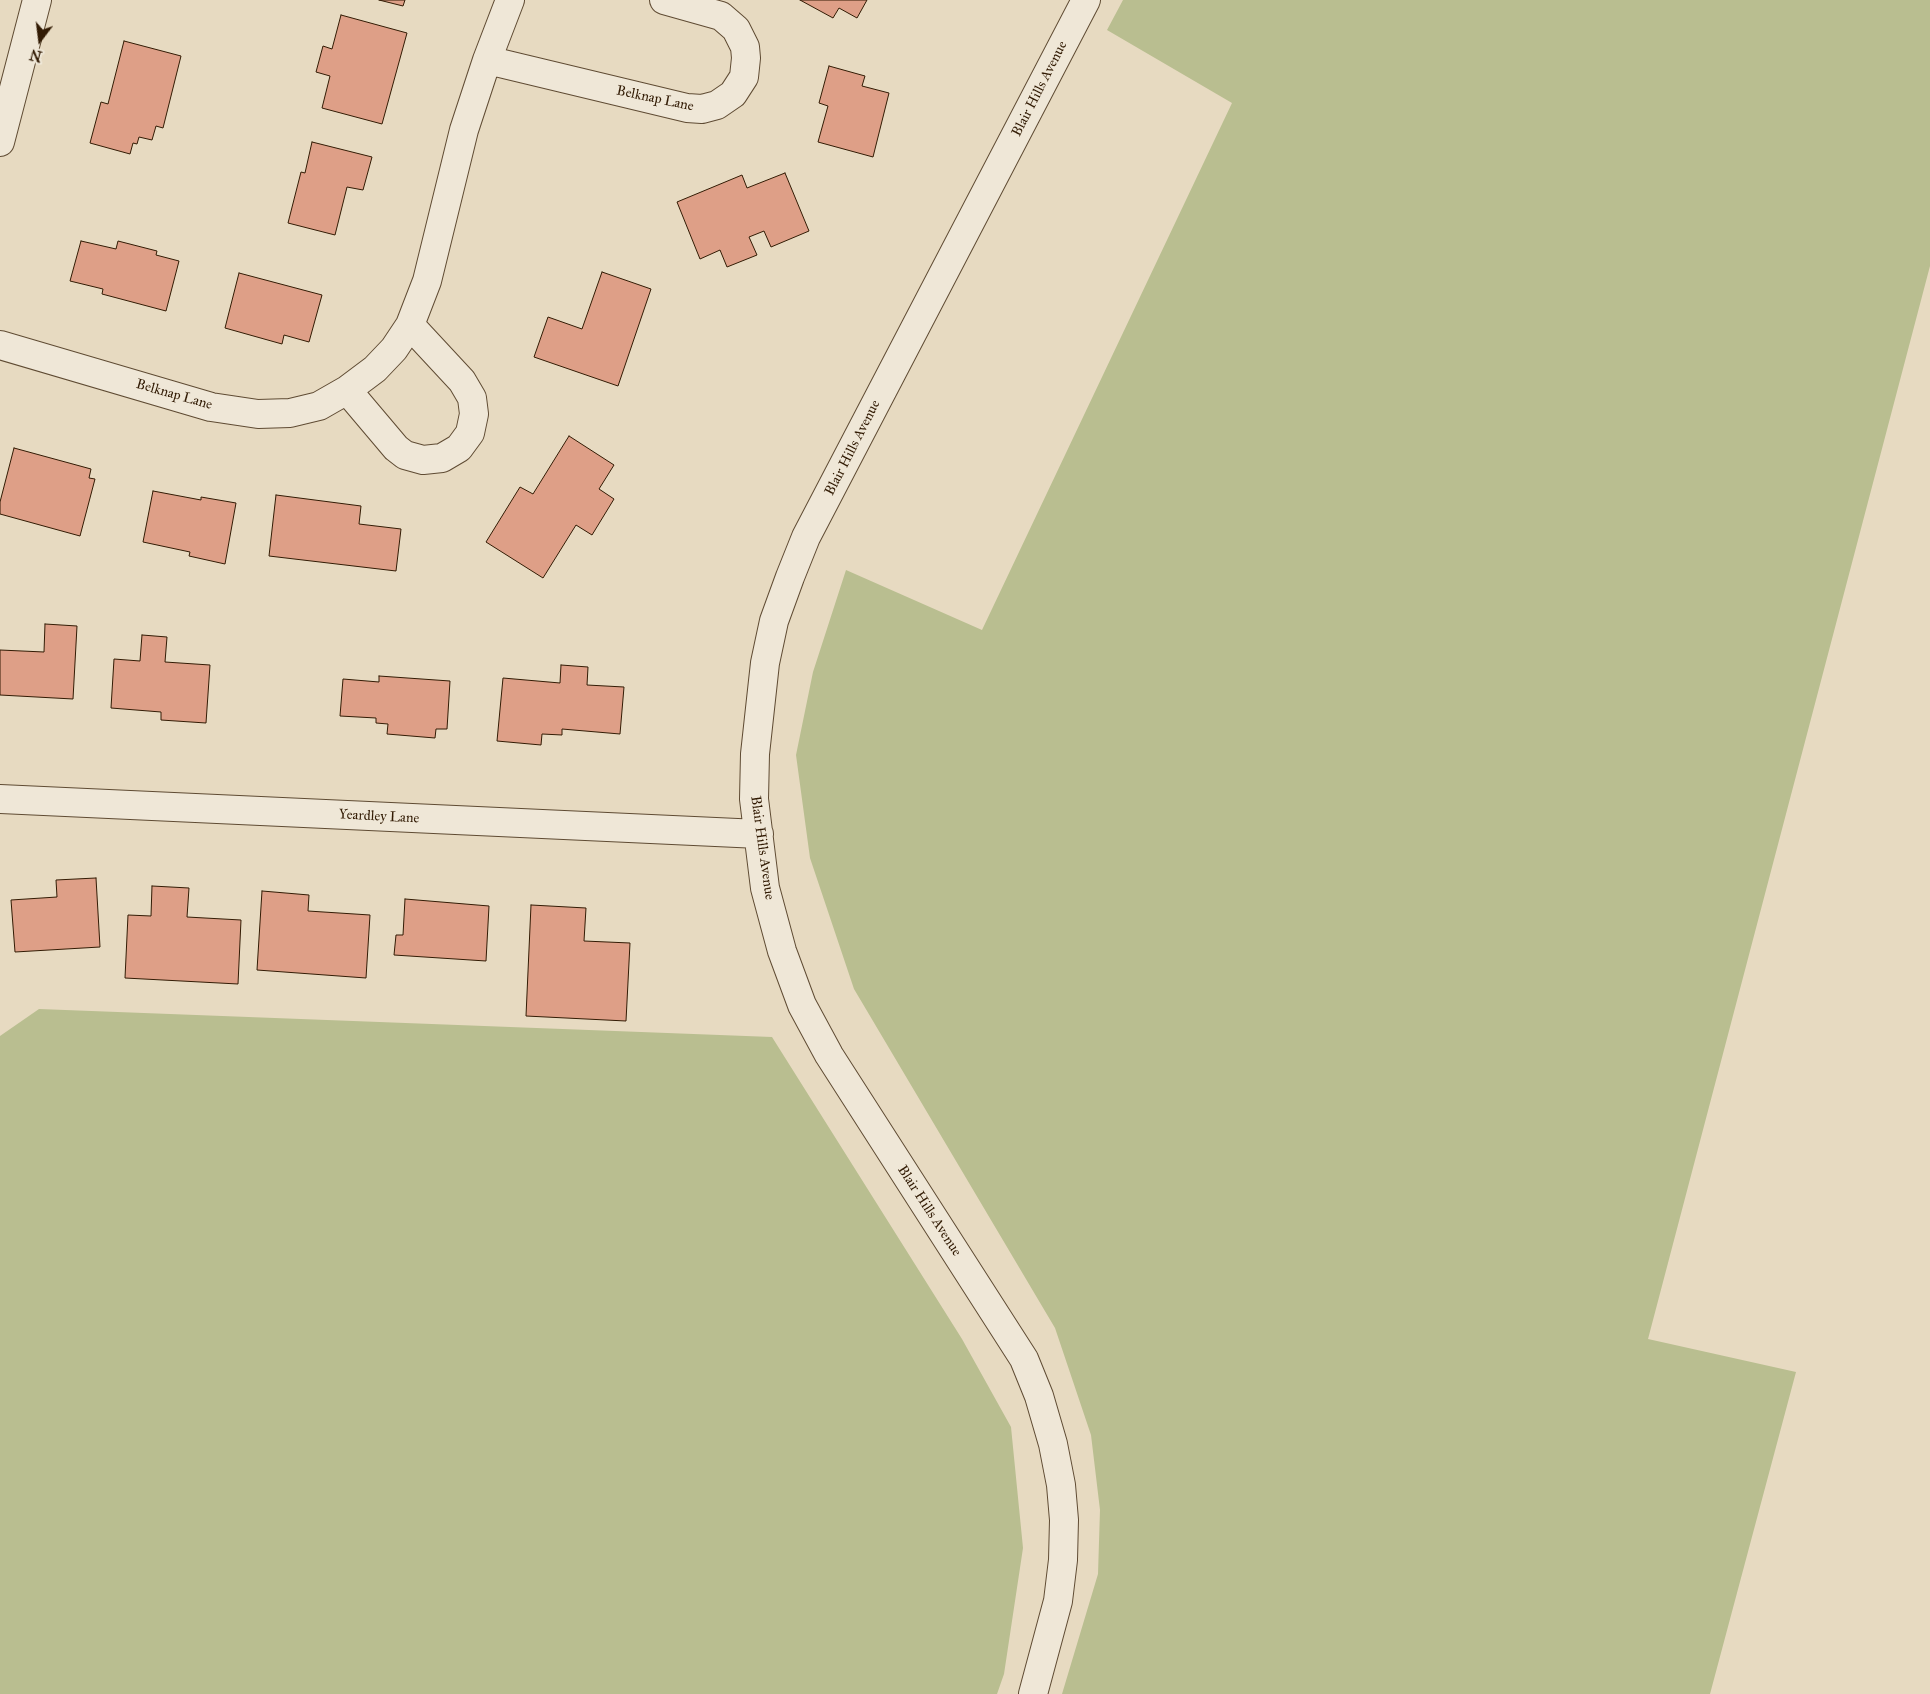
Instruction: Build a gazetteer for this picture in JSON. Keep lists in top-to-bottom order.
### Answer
{
  "streets": {
    "street": ["Blair Hills Avenue", "Belknap Lane", "Yeardley Lane"]
  },
  "crossings": [
    ["Blair Hills Avenue", "Yeardley Lane"]
  ],
  "north": "bottom"
}
